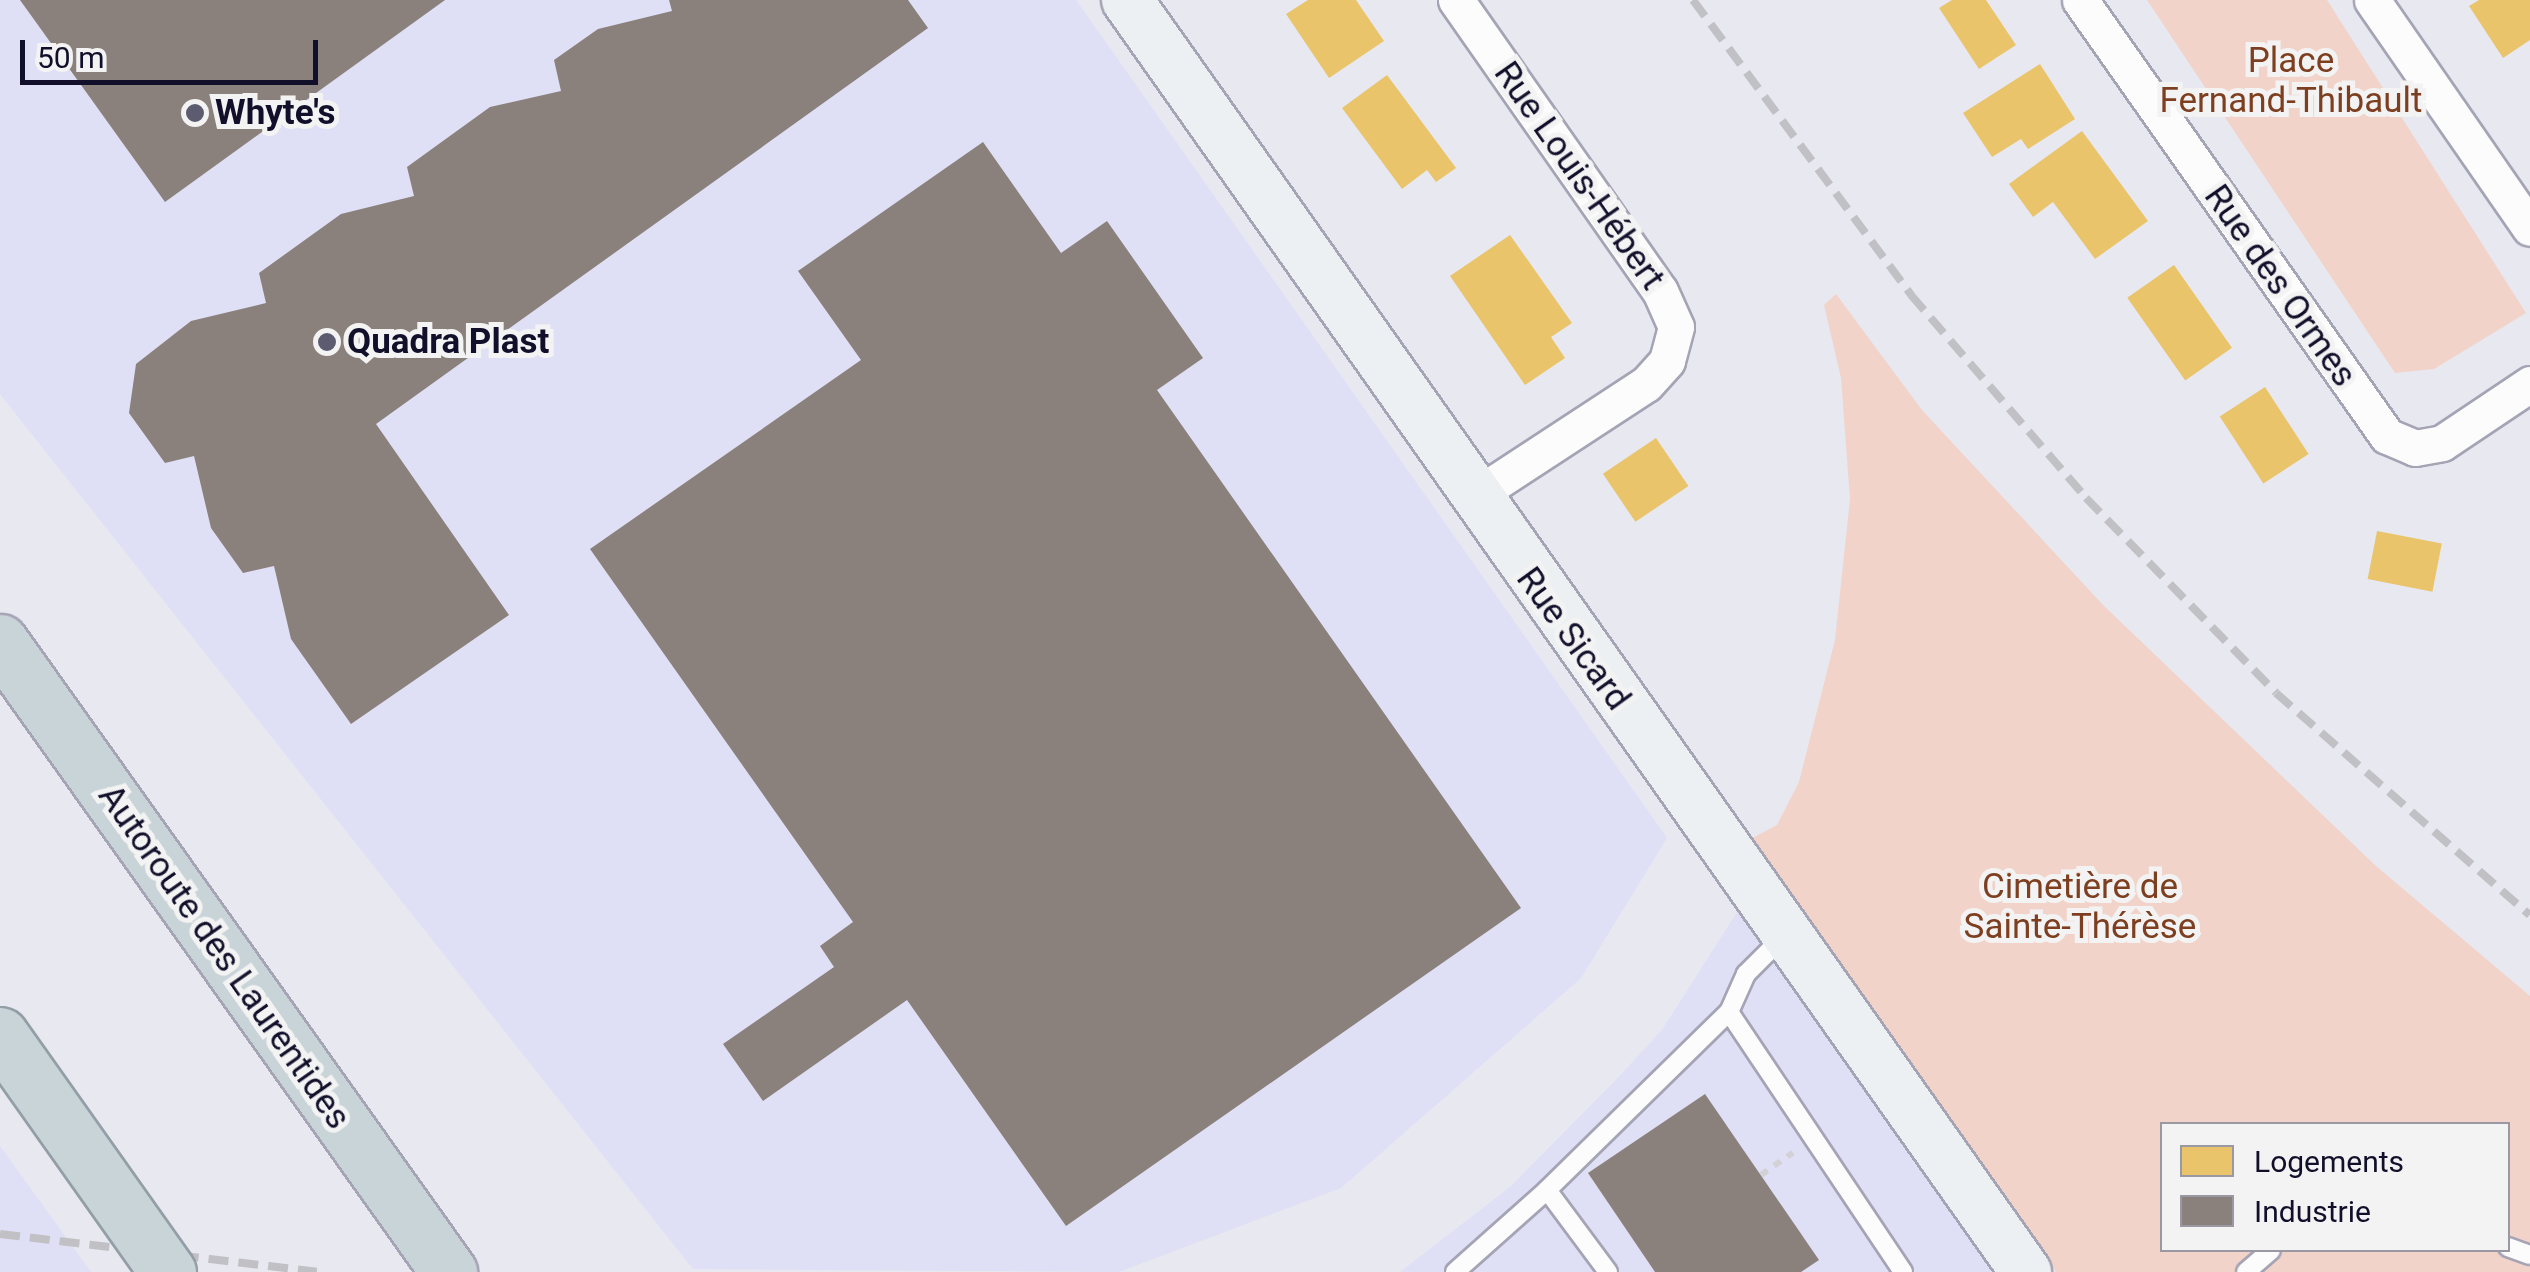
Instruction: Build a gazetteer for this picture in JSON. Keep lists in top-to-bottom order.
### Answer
{
  "streets": {
    "highway": ["Autoroute des Laurentides"],
    "street": ["Rue Louis-Hébert", "Rue des Ormes", "Rue Sicard"]
  },
  "crossings": [
    ["Rue Louis-Hébert", "Rue Sicard"]
  ],
  "parks": ["Place Fernand-Thibault", "Cimetière de Sainte-Thérèse"],
  "places": ["Whyte's", "Quadra Plast"],
  "legend": ["Logements", "Industrie"],
  "scale_bar": "50 m"
}
